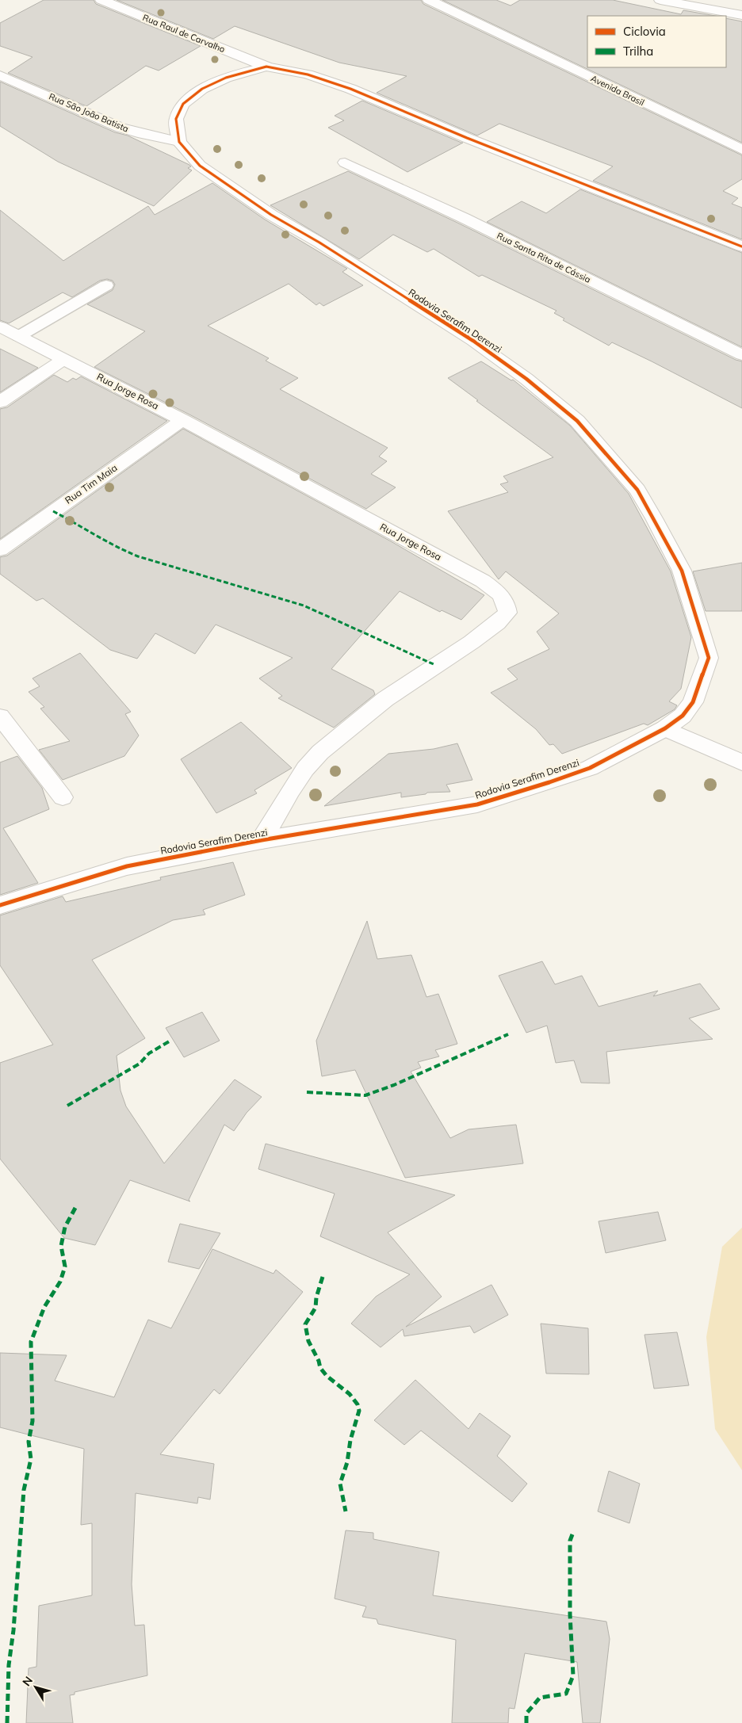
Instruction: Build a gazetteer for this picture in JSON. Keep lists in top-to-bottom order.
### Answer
{
  "streets": {
    "street": [
      "Rua Raul de Carvalho",
      "Avenida Brasil",
      "Rua São João Batista",
      "Rua Santa Rita de Cássia",
      "Rodovia Serafim Derenzi",
      "Rua Jorge Rosa",
      "Rua Tim Maia"
    ]
  },
  "crossings": [
    ["Rua São João Batista", "Rodovia Serafim Derenzi"],
    ["Rodovia Serafim Derenzi", "Rua Jorge Rosa"],
    ["Rua Jorge Rosa", "Rua Tim Maia"]
  ],
  "legend": ["Ciclovia", "Trilha"],
  "north": "top left"
}
